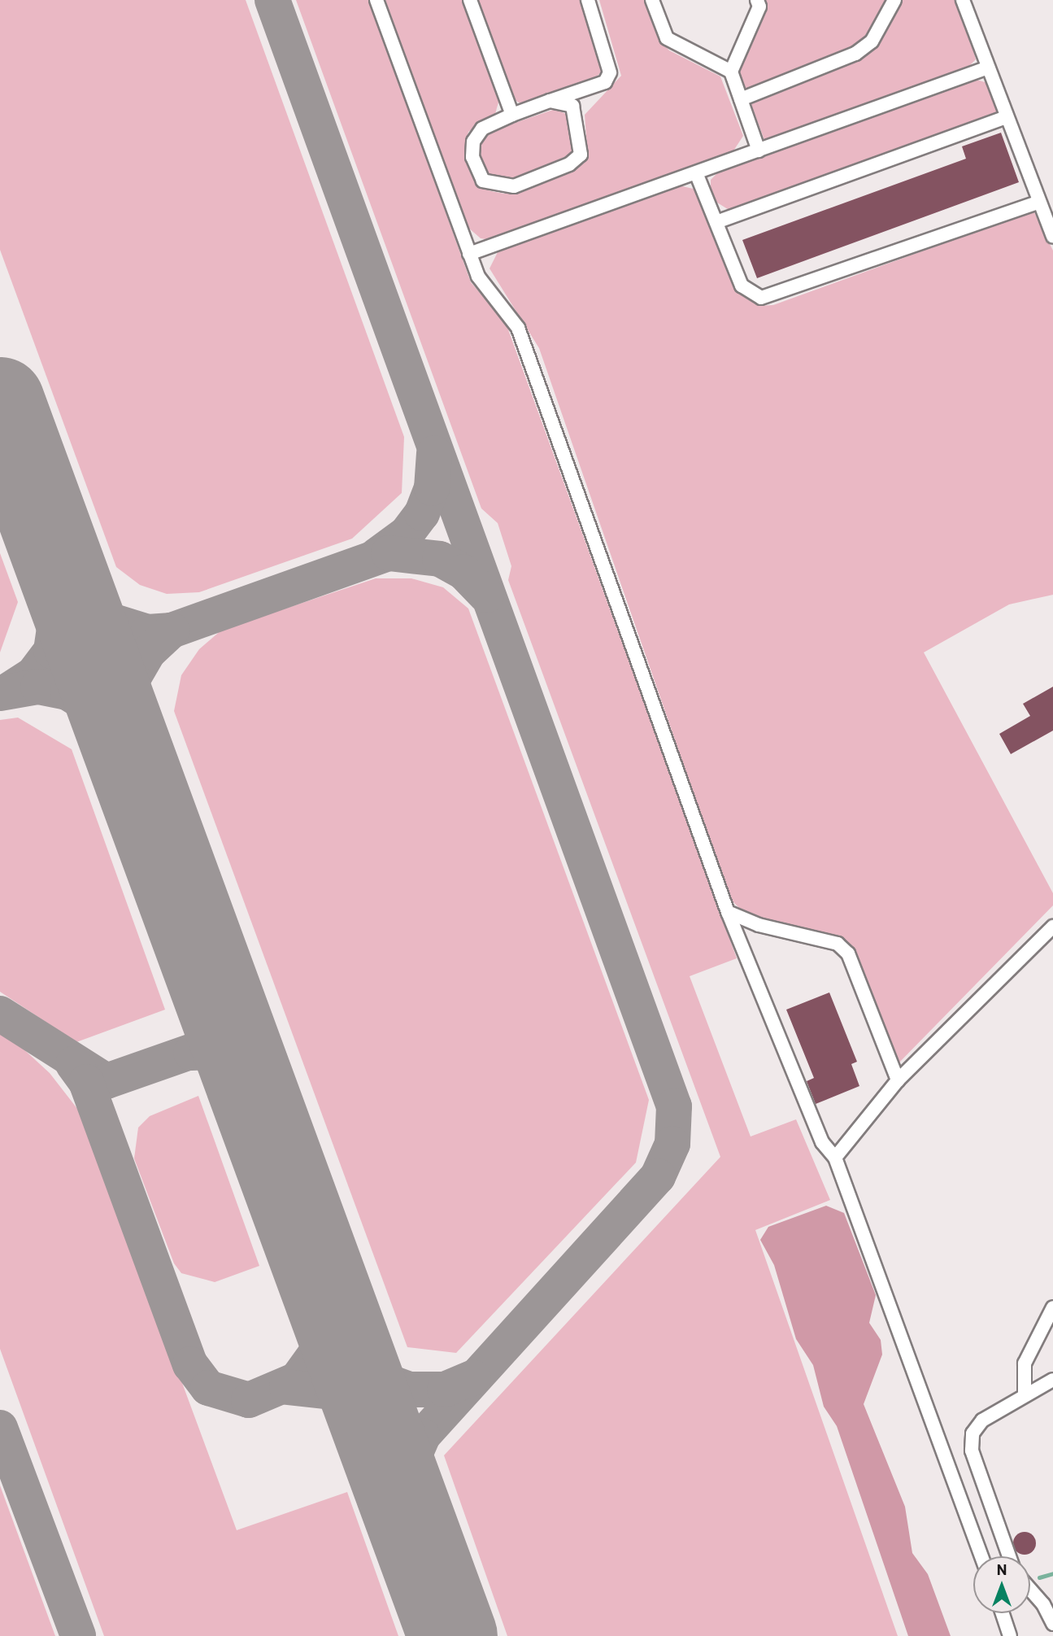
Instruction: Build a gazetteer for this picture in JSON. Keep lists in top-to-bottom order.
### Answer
{
  "north": "top"
}
